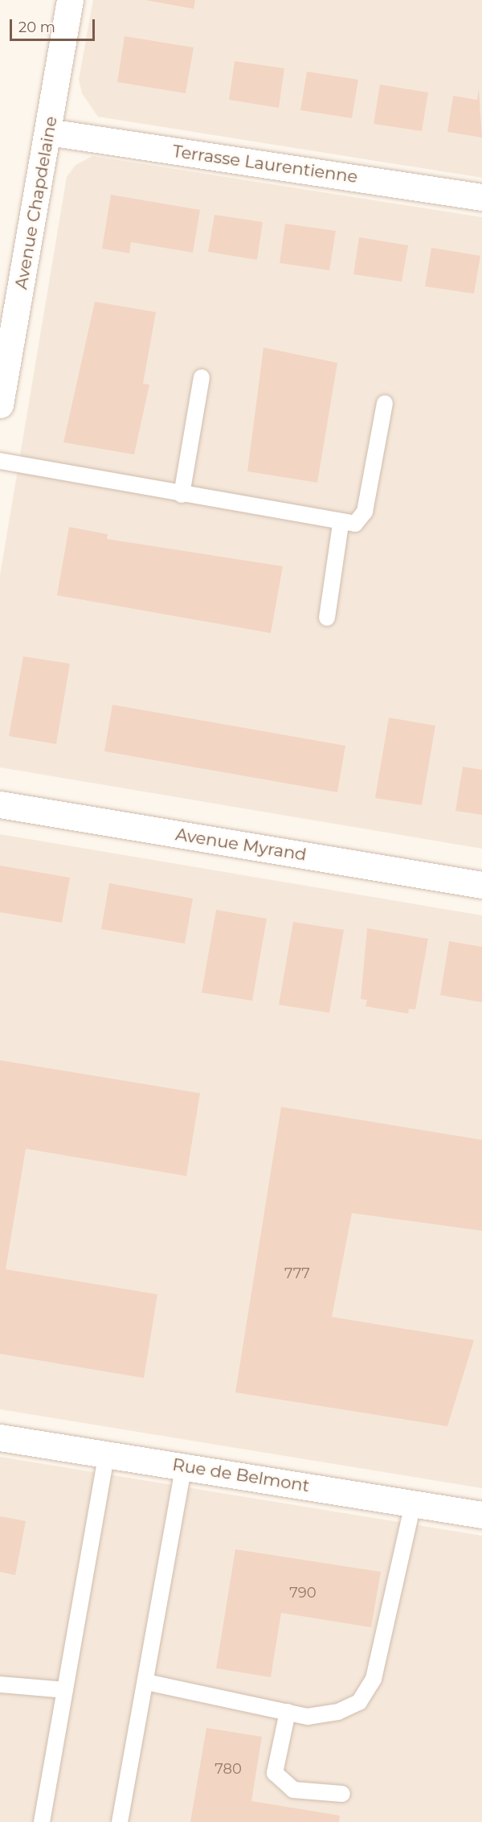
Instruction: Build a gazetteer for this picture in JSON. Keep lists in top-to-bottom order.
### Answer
{
  "streets": {
    "street": [
      "Terrasse Laurentienne",
      "Avenue Chapdelaine",
      "Avenue Myrand",
      "Rue de Belmont"
    ]
  },
  "crossings": [
    ["Terrasse Laurentienne", "Avenue Chapdelaine"]
  ],
  "house_numbers": ["777", "790", "780"],
  "scale_bar": "20 m"
}
